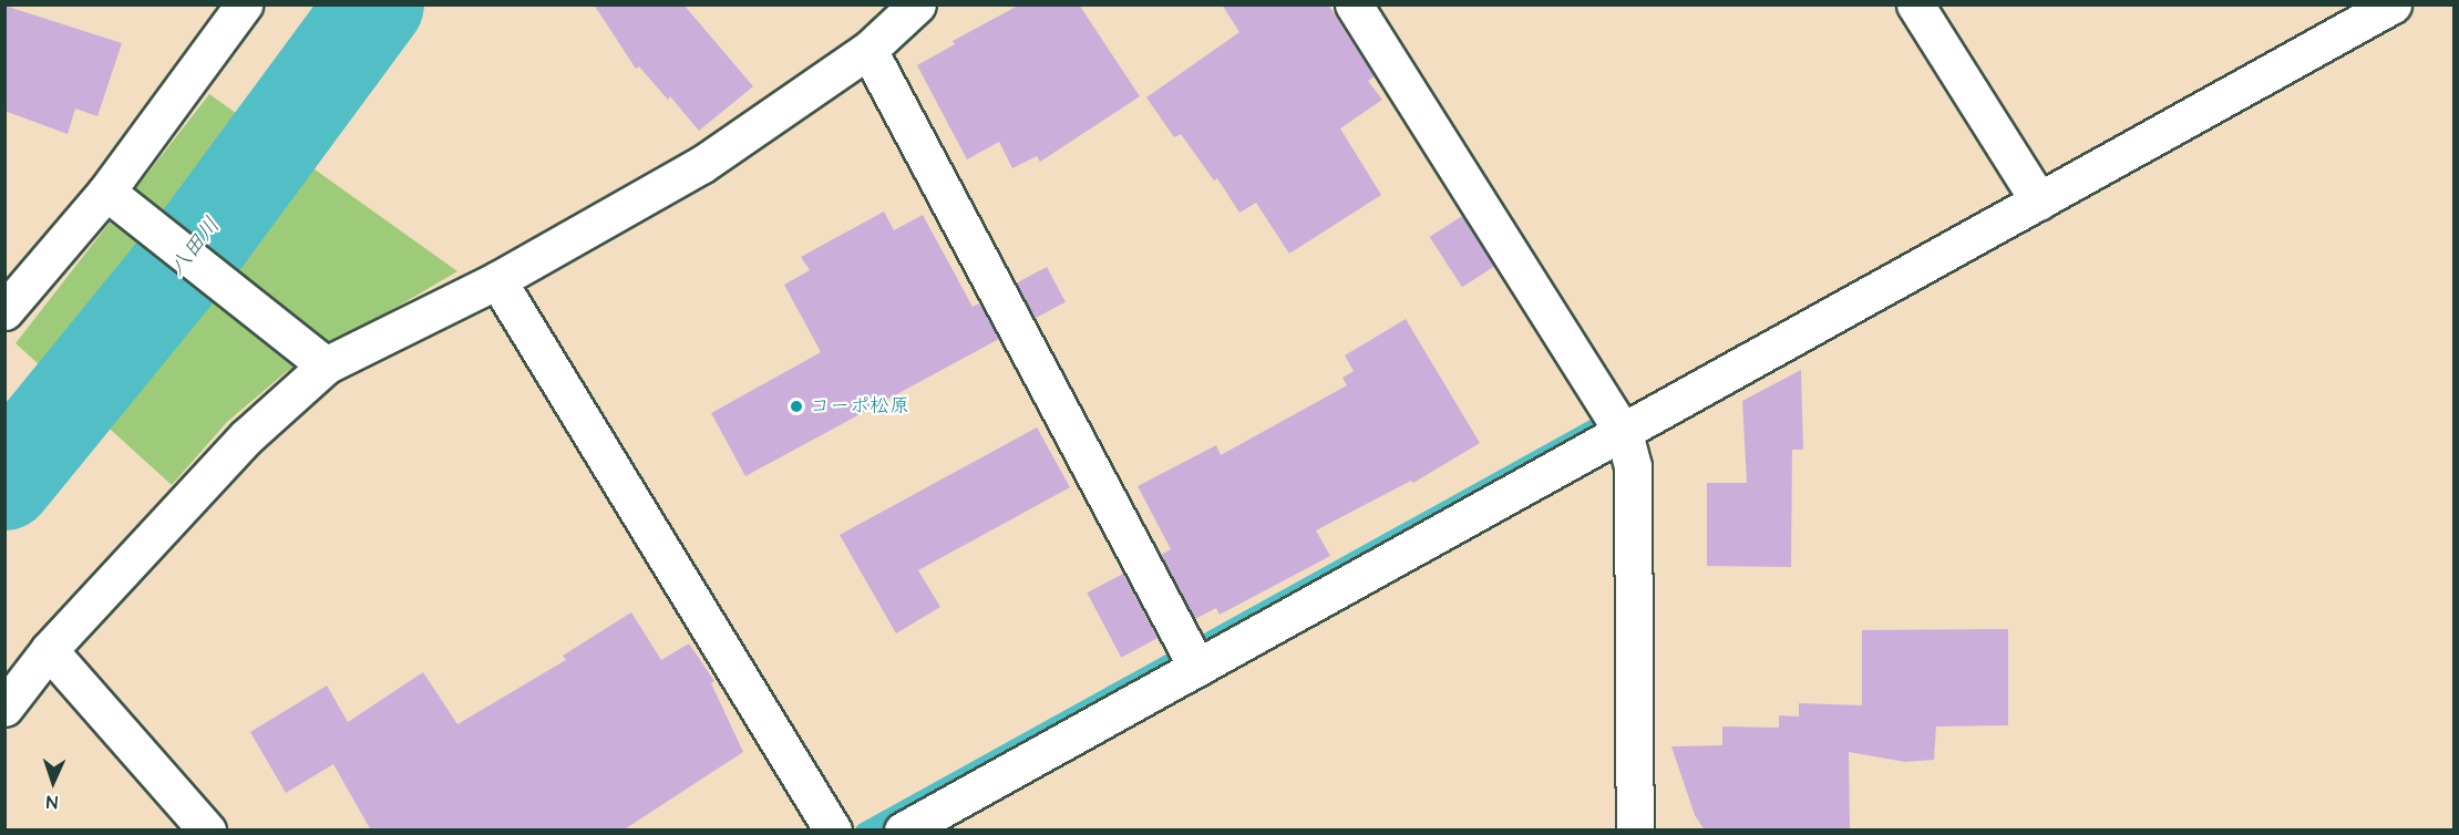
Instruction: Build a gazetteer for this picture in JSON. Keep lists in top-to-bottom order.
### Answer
{
  "water": ["八田川"],
  "places": ["コーポ松原"],
  "north": "bottom"
}
